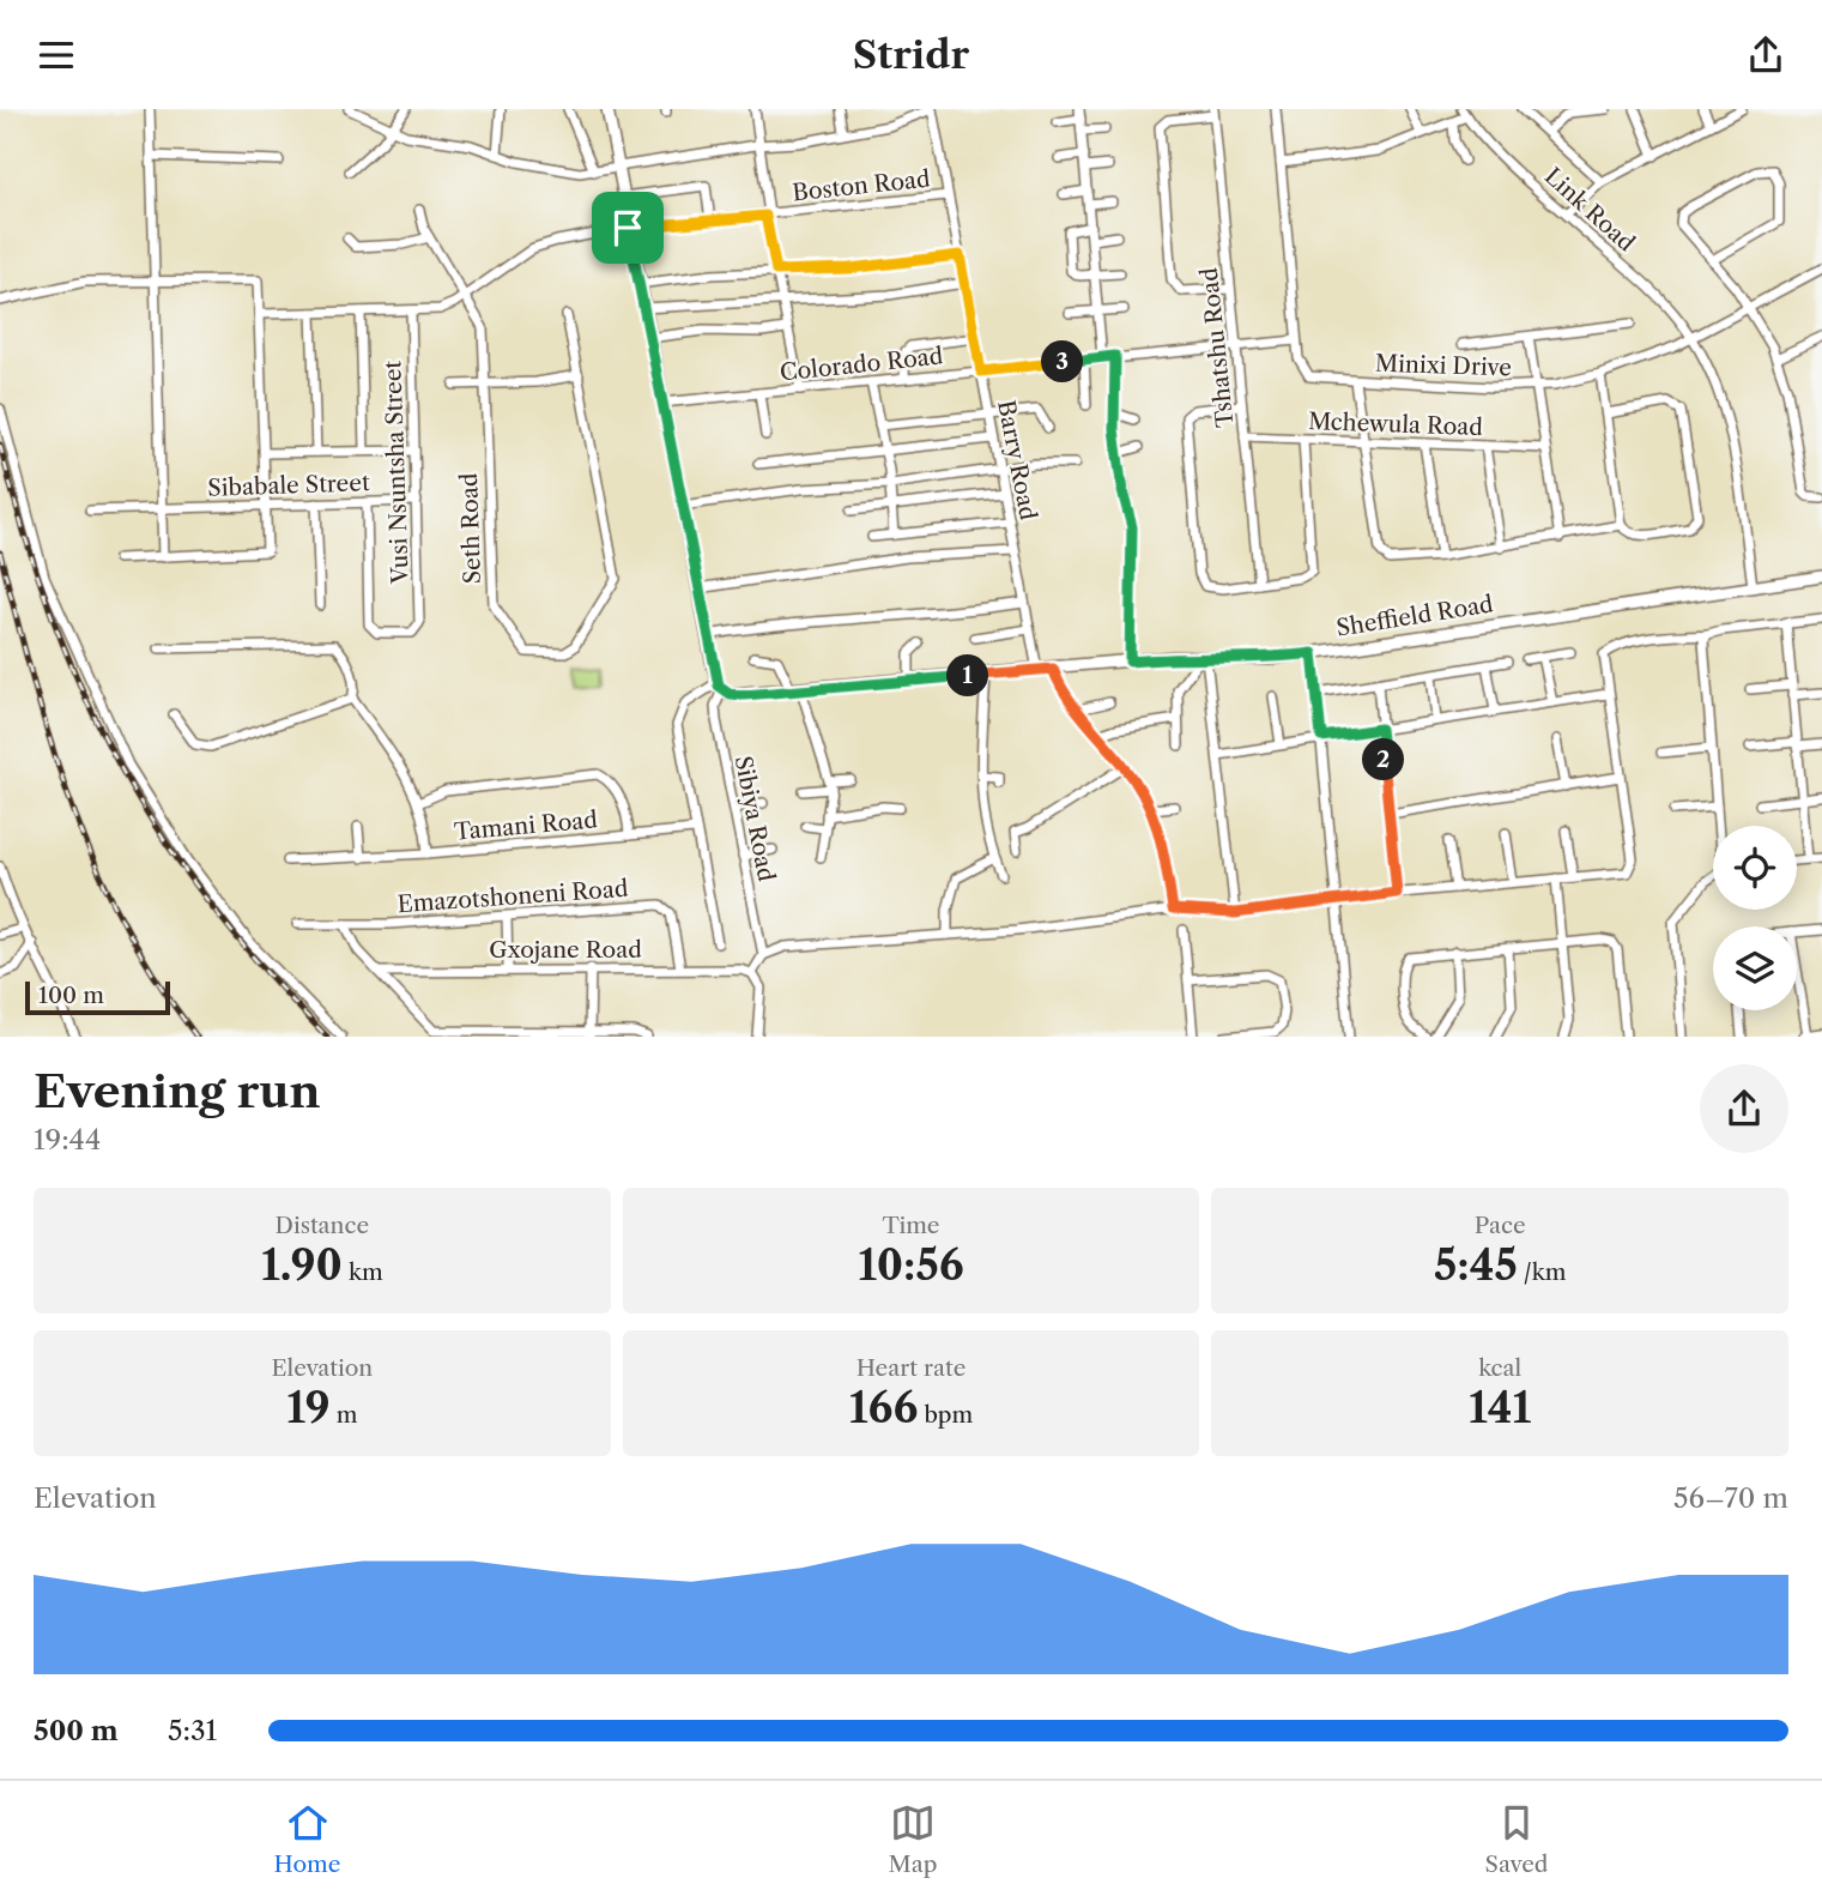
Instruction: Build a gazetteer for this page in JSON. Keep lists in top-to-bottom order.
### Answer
{
  "streets": {
    "street": [
      "Boston Road",
      "Link Road",
      "Tshatshu Road",
      "Colorado Road",
      "Minixi Drive",
      "Mchewula Road",
      "Barry Road",
      "Vusi Nsuntsha Street",
      "Sibabale Street",
      "Seth Road",
      "Sheffield Road",
      "Sibiya Road",
      "Tamani Road",
      "Emazotshoneni Road",
      "Gxojane Road"
    ]
  },
  "crossings": [
    ["Boston Road", "Barry Road"],
    ["Boston Road", "Vusi Nsuntsha Street"],
    ["Boston Road", "Seth Road"],
    ["Link Road", "Minixi Drive"],
    ["Link Road", "Sheffield Road"],
    ["Tshatshu Road", "Colorado Road"],
    ["Tshatshu Road", "Mchewula Road"],
    ["Colorado Road", "Minixi Drive"],
    ["Colorado Road", "Barry Road"],
    ["Barry Road", "Sheffield Road"],
    ["Vusi Nsuntsha Street", "Sibabale Street"],
    ["Sheffield Road", "Sibiya Road"],
    ["Emazotshoneni Road", "Gxojane Road"]
  ],
  "scale_bar": "100 m",
  "page": {
    "header": "Stridr",
    "pins": ["3", "1", "2"],
    "scale": "100 m",
    "heading": ["Evening run", "19:44"],
    "stats": [
      ["Distance", "1.90 km"],
      ["Time", "10:56"],
      ["Pace", "5:45 /km"],
      ["Elevation", "19 m"],
      ["Heart rate", "166 bpm"],
      ["kcal", "141"]
    ],
    "chart": ["Elevation", "56–70 m"],
    "list": [
      {
        "name": "500 m",
        "note": "5:31"
      }
    ],
    "tabs": ["Home", "Map", "Saved"]
  }
}
